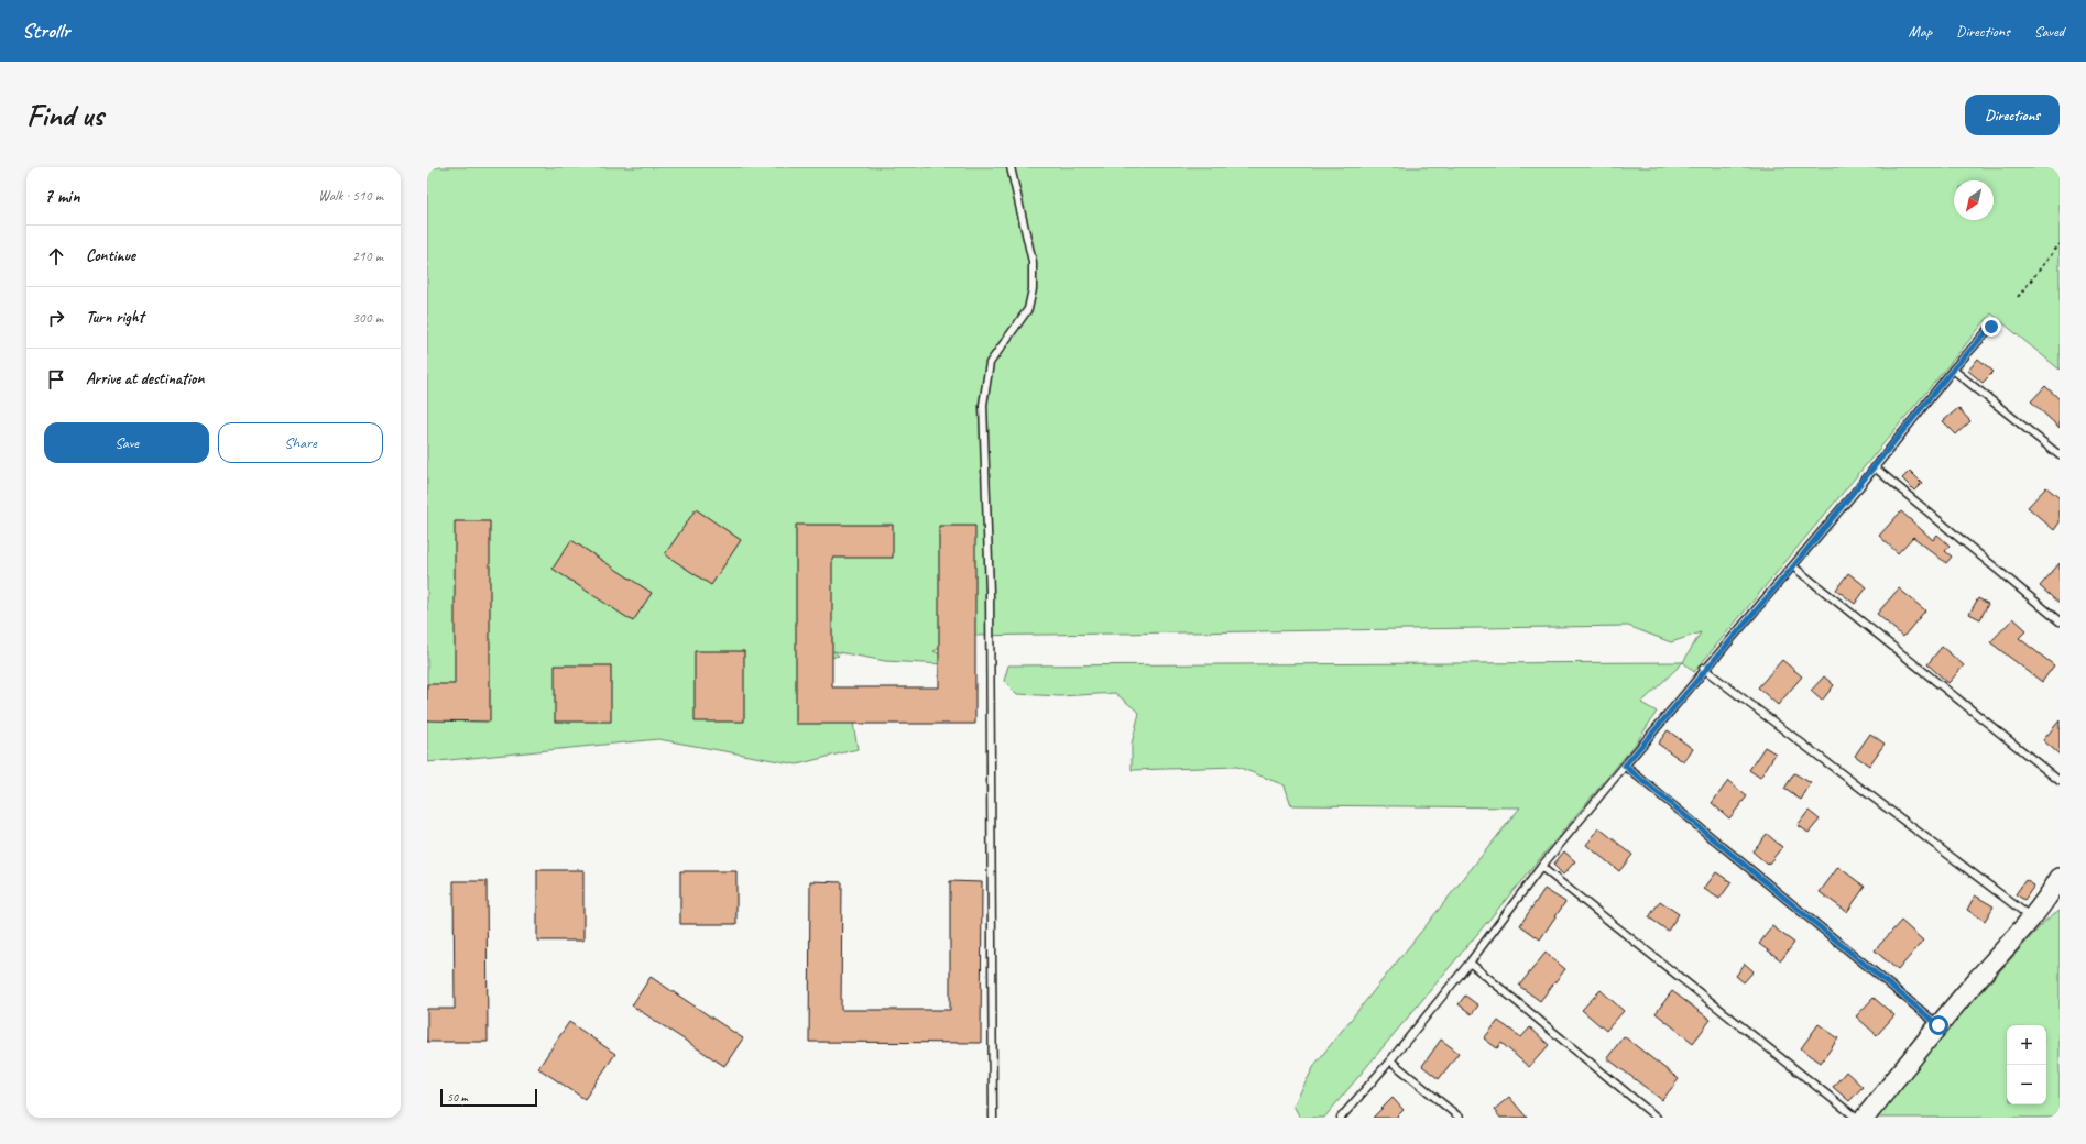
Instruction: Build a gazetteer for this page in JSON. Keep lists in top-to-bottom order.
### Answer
{
  "scale_bar": "50 m",
  "north": "bottom left",
  "page": {
    "header": "Strollr",
    "nav": ["Map", "Directions", "Saved"],
    "buttons": [
      "Directions",
      ["Save", "Share"]
    ],
    "title": "Find us",
    "heading": ["7 min", "Walk · 510 m"],
    "list": [
      ["Continue", "210 m"],
      ["Turn right", "300 m"],
      "Arrive at destination"
    ],
    "map_buttons": ["+", "−"],
    "scale": "50 m"
  }
}
